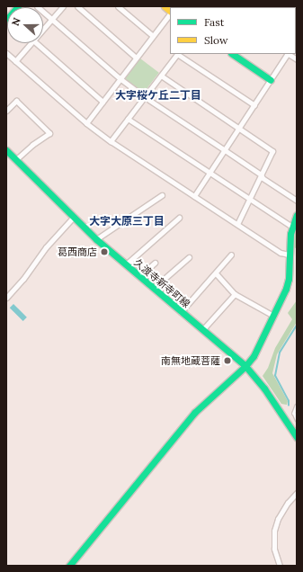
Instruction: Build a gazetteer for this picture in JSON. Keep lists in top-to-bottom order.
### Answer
{
  "streets": {
    "street": ["久渡寺新寺町線"]
  },
  "districts": ["大字桜ケ丘二丁目", "大字大原三丁目"],
  "places": ["葛西商店", "南無地蔵菩薩"],
  "legend": ["Fast", "Slow"],
  "north": "left"
}
